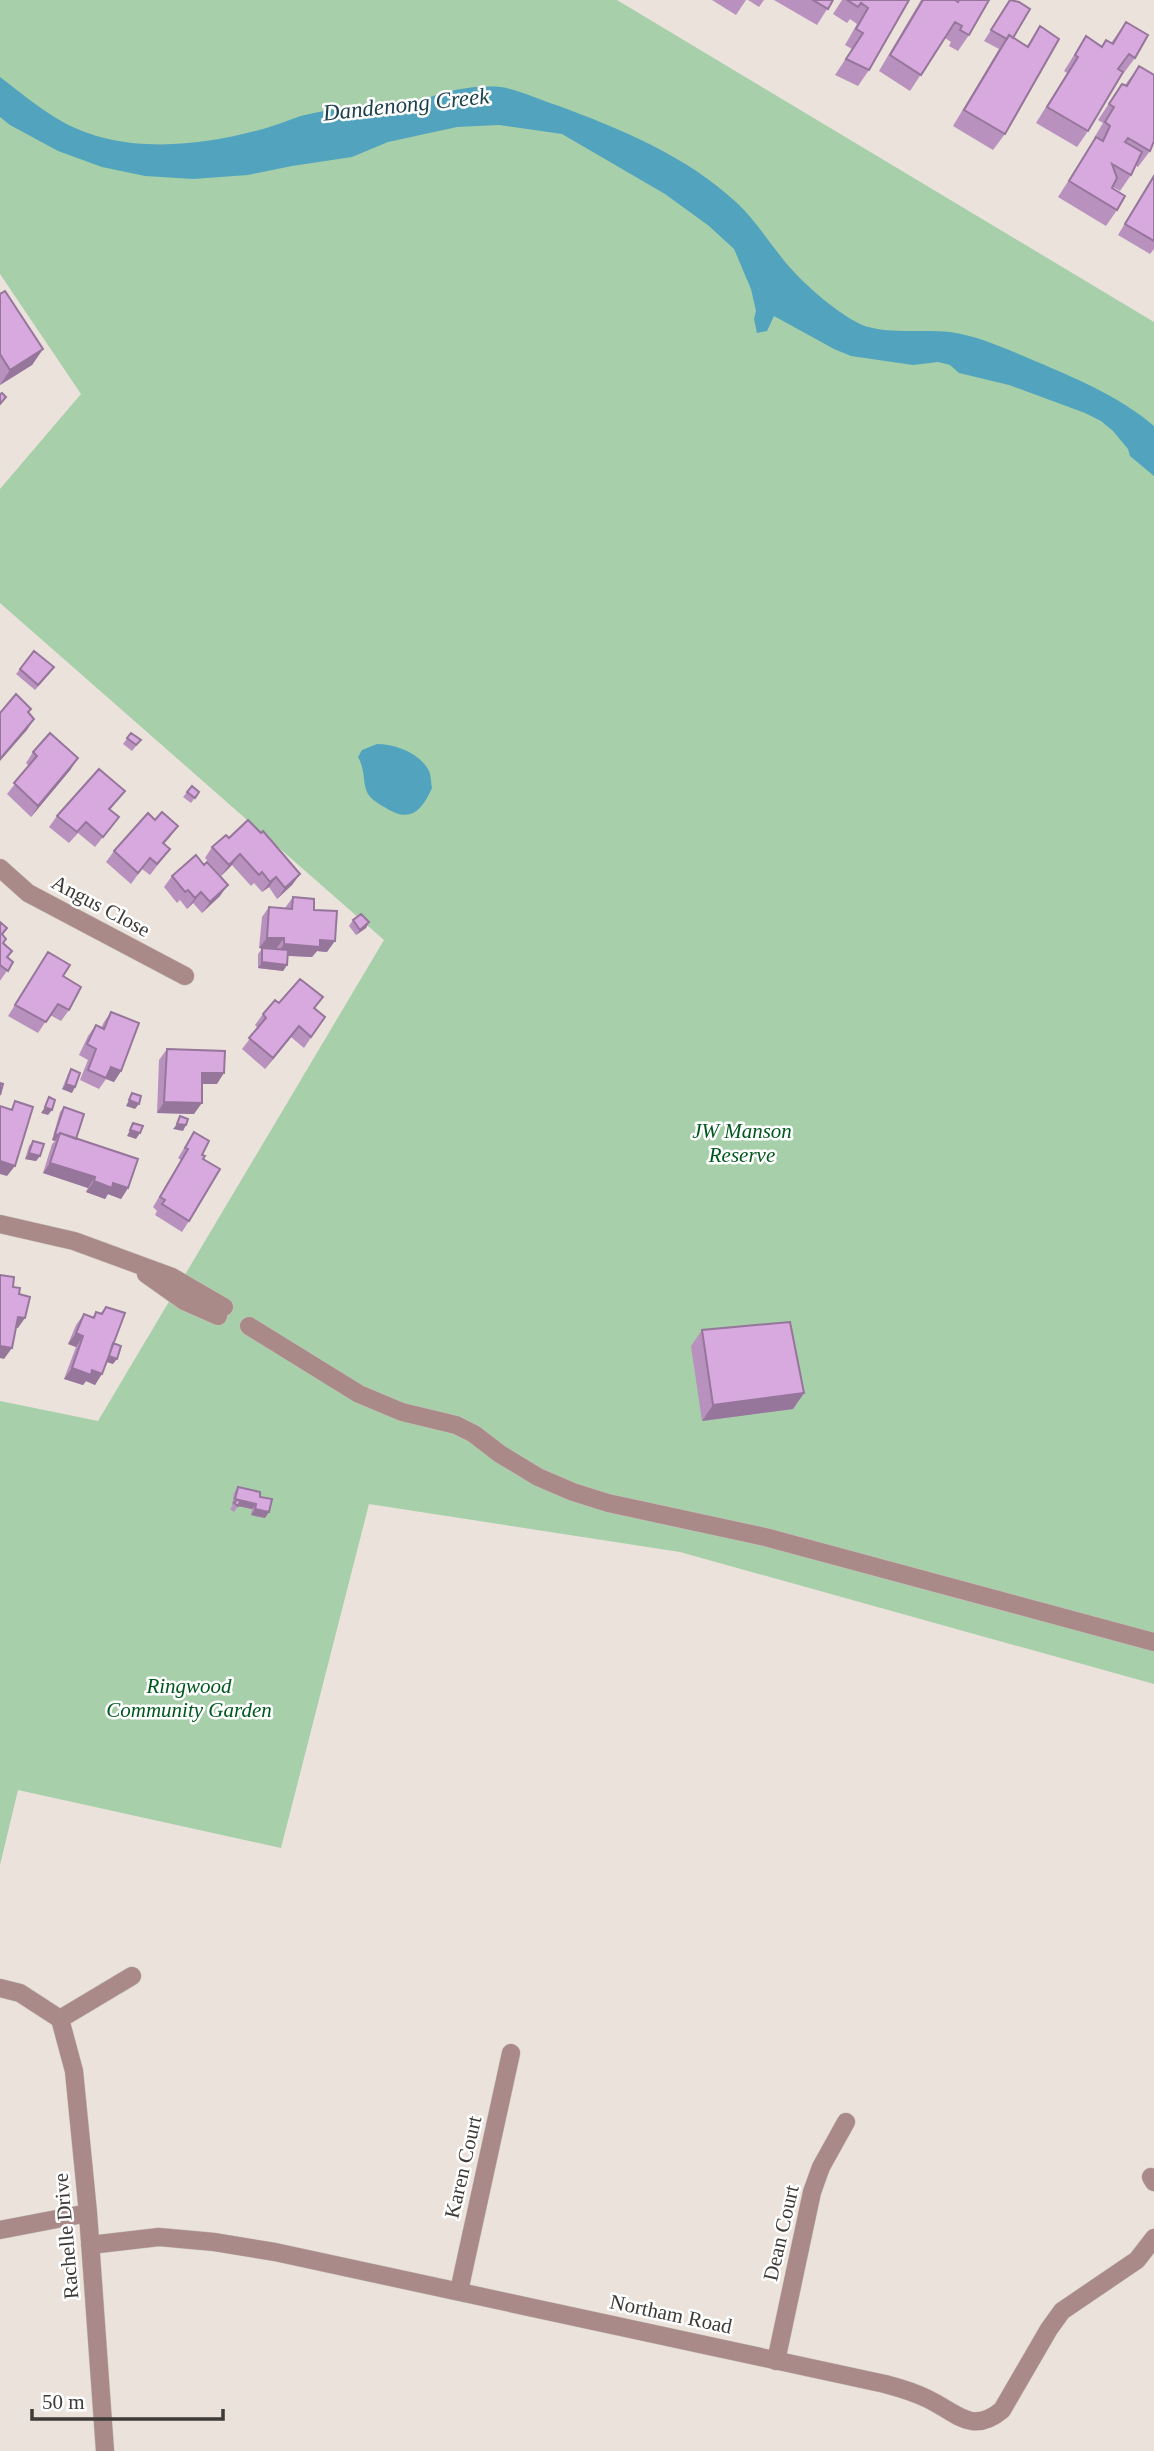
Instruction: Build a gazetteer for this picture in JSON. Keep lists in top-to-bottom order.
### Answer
{
  "streets": {
    "street": [
      "Angus Close",
      "Karen Court",
      "Dean Court",
      "Rachelle Drive",
      "Northam Road"
    ]
  },
  "crossings": [
    ["Karen Court", "Northam Road"],
    ["Dean Court", "Northam Road"],
    ["Rachelle Drive", "Northam Road"]
  ],
  "water": ["Dandenong Creek"],
  "parks": ["JW Manson Reserve", "Ringwood Community Garden"],
  "scale_bar": "50 m"
}
